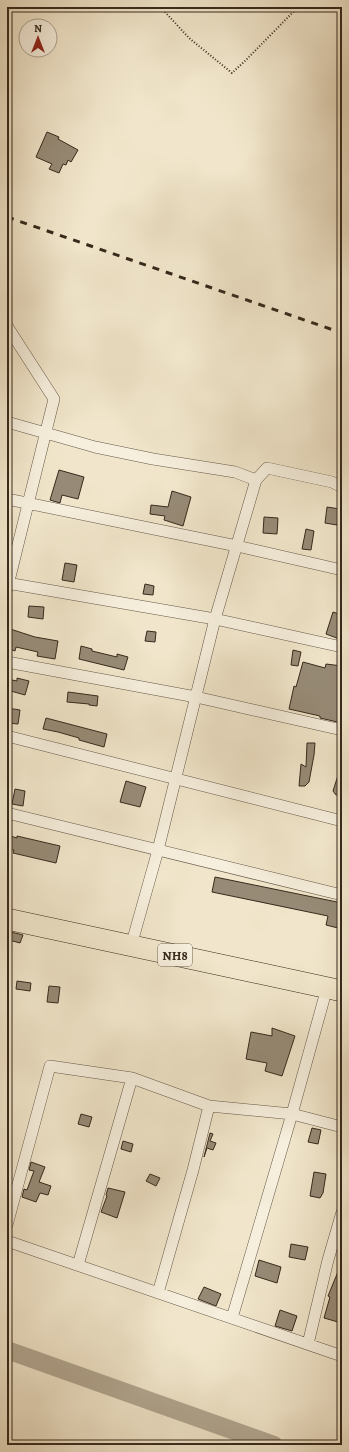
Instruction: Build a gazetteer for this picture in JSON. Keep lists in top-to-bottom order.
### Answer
{
  "streets": {
    "highway": ["NH8"]
  },
  "north": "top"
}
